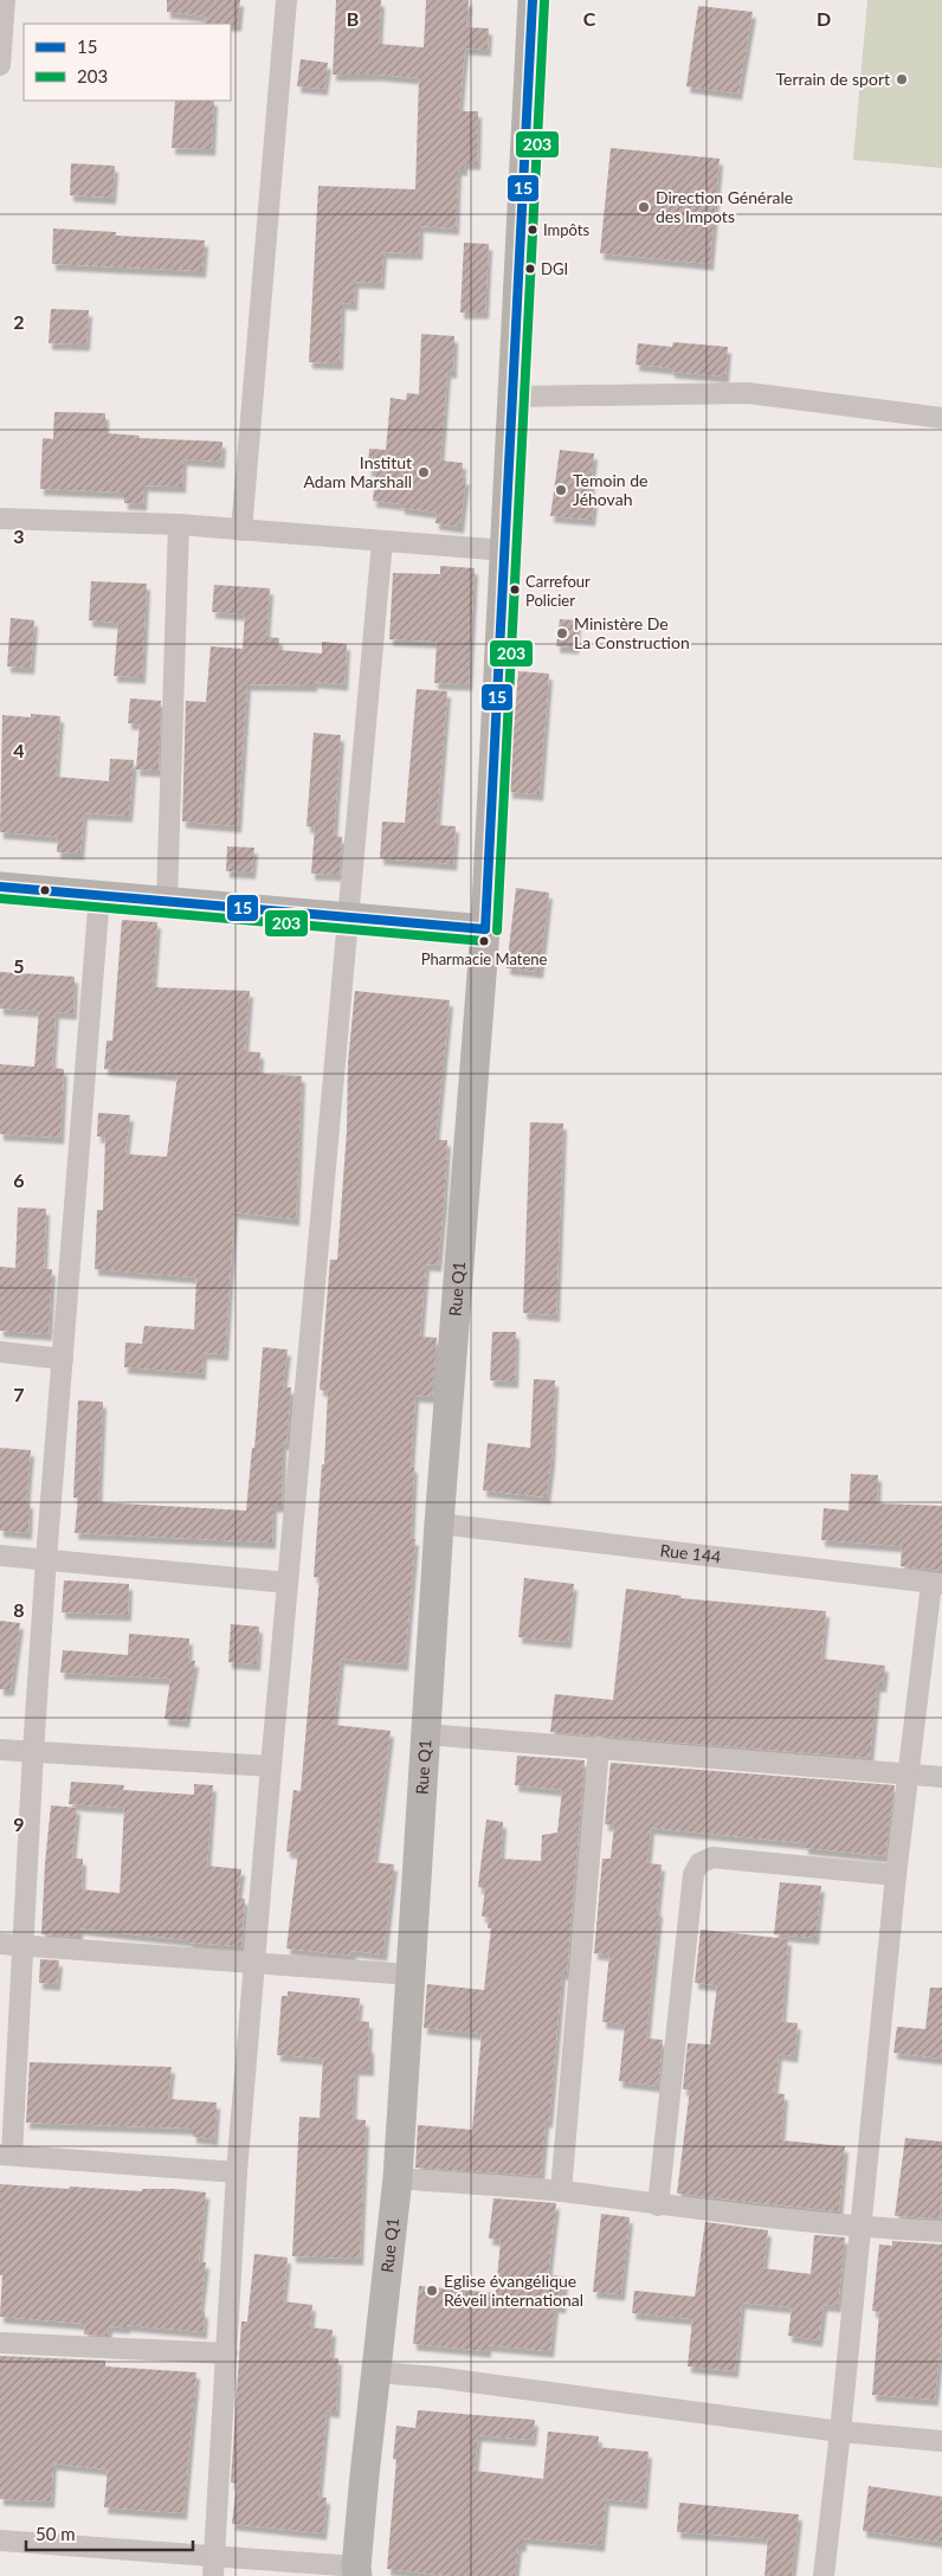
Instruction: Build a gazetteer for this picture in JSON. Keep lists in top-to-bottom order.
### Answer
{
  "streets": {
    "street": ["Rue Q1", "Rue 144"]
  },
  "crossings": [
    ["Rue Q1", "Rue 144"]
  ],
  "places": [
    "Terrain de sport",
    "Direction Générale des Impots",
    "Impôts",
    "DGI",
    "Institut Adam Marshall",
    "Temoin de Jéhovah",
    "Carrefour Policier",
    "Ministère De La Construction",
    "Pharmacie Matene",
    "Eglise évangélique Réveil international"
  ],
  "lines": ["transit line 15", "transit line 203"],
  "legend": ["15", "203"],
  "scale_bar": "50 m",
  "grid": {
    "columns": ["B", "C", "D"],
    "rows": [
      "2",
      "3",
      "4",
      "5",
      "6",
      "7",
      "8",
      "9"
    ]
  }
}
